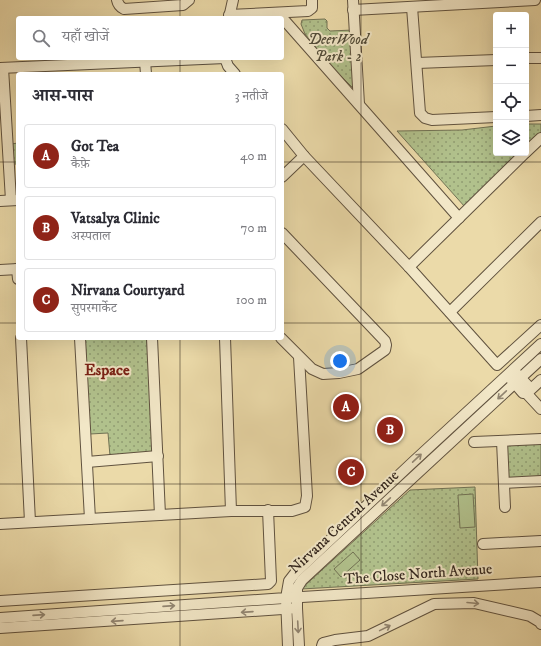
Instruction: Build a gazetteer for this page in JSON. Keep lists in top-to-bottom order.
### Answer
{
  "streets": {
    "street": ["Nirvana Central Avenue", "The Close North Avenue"]
  },
  "crossings": [
    ["Nirvana Central Avenue", "The Close North Avenue"]
  ],
  "districts": ["Espace"],
  "parks": ["DeerWood Park - 2"],
  "page": {
    "map_buttons": ["+", "−"],
    "search": "यहाँ खोजें",
    "heading": ["आस-पास", "3 नतीजे"],
    "list": [
      {
        "mark": "A",
        "name": "Got Tea",
        "note": "कैफ़े",
        "value": "40 m"
      },
      {
        "mark": "B",
        "name": "Vatsalya Clinic",
        "note": "अस्पताल",
        "value": "70 m"
      },
      {
        "mark": "C",
        "name": "Nirvana Courtyard",
        "note": "सुपरमार्केट",
        "value": "100 m"
      }
    ],
    "pins": ["A", "B", "C"]
  }
}
